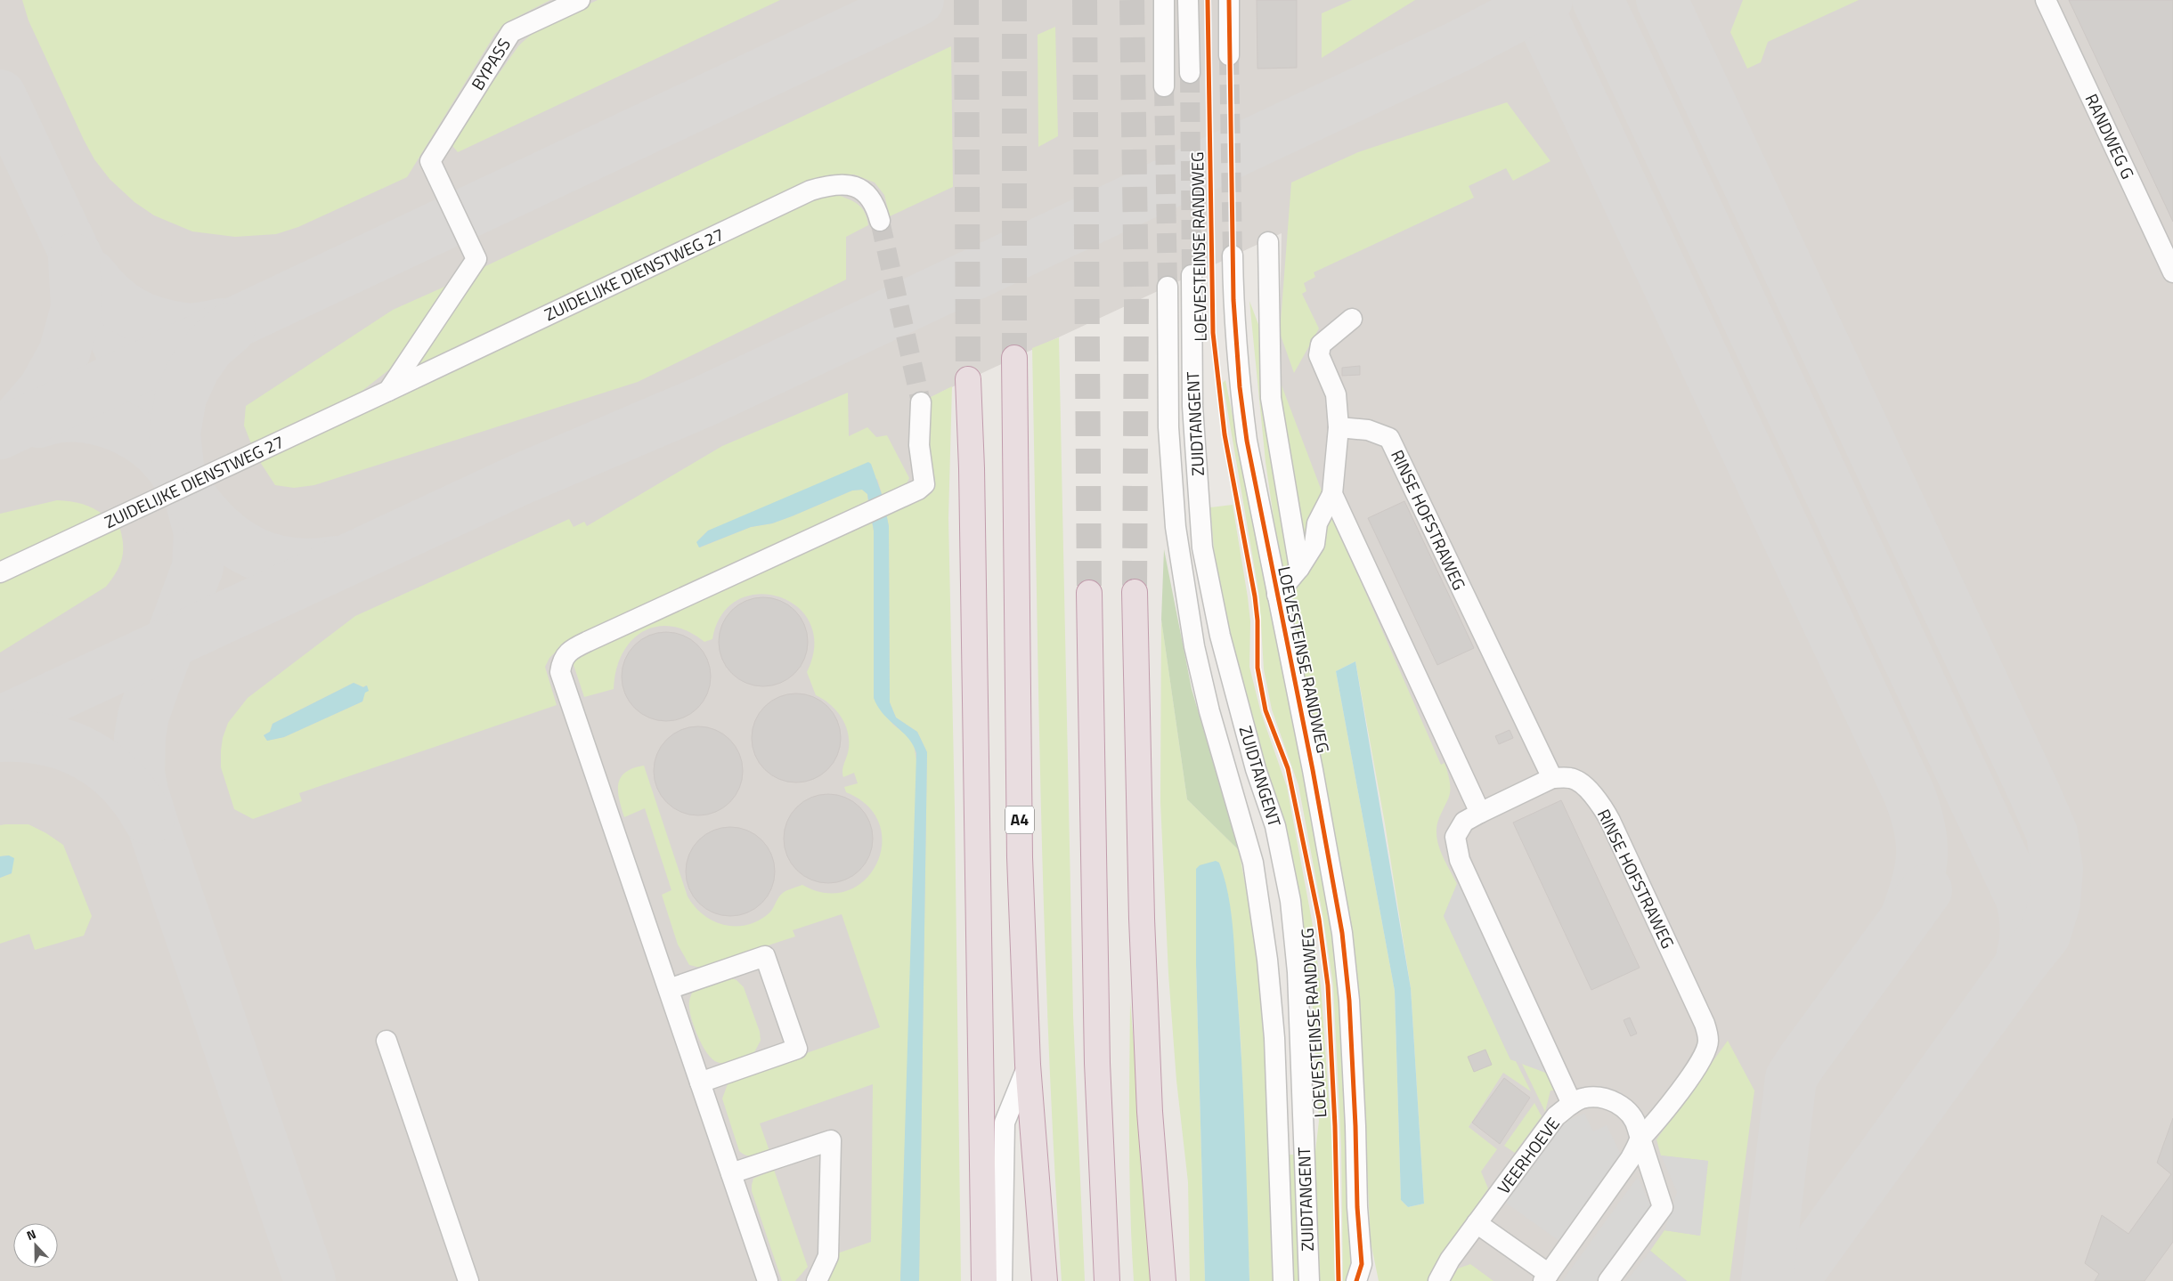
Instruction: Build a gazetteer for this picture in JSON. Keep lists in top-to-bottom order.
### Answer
{
  "streets": {
    "highway": ["A4"],
    "street": [
      "BYPASS",
      "RANDWEG G",
      "LOEVESTEINSE RANDWEG",
      "ZUIDELIJKE DIENSTWEG 27",
      "ZUIDTANGENT",
      "RINSE HOFSTRAWEG",
      "VEERHOEVE"
    ]
  },
  "crossings": [
    ["BYPASS", "ZUIDELIJKE DIENSTWEG 27"],
    ["RINSE HOFSTRAWEG", "VEERHOEVE"]
  ],
  "north": "top"
}
